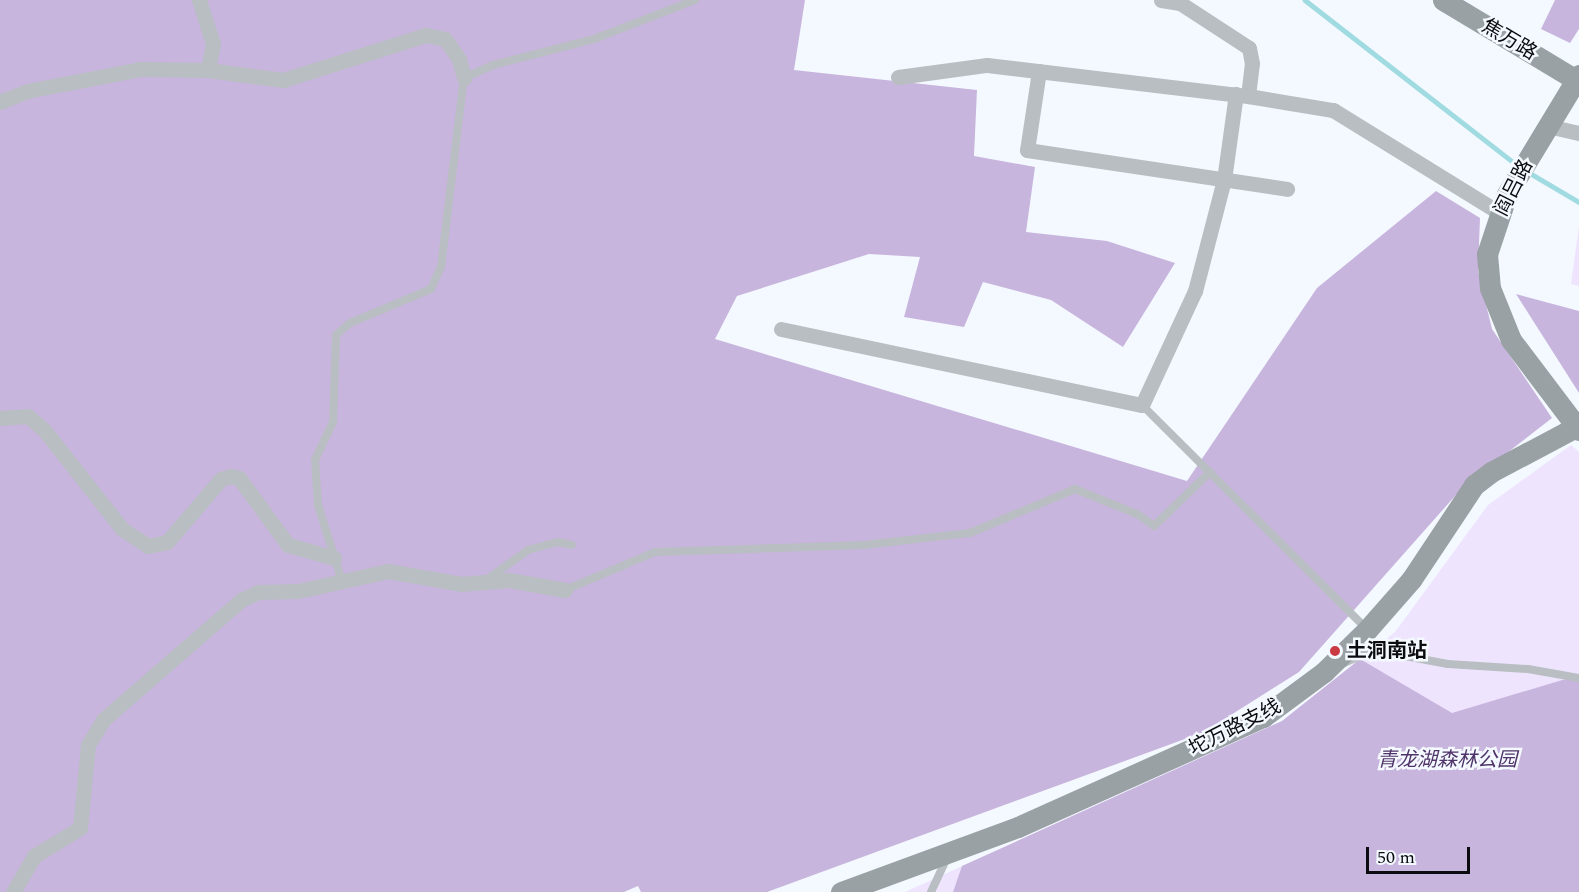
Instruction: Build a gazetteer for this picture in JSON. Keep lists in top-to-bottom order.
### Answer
{
  "streets": {
    "main road": ["焦万路", "阎吕路", "坨万路支线"]
  },
  "crossings": [
    ["焦万路", "阎吕路"],
    ["阎吕路", "坨万路支线"]
  ],
  "parks": ["青龙湖森林公园"],
  "places": ["土洞南站"],
  "scale_bar": "50 m"
}
